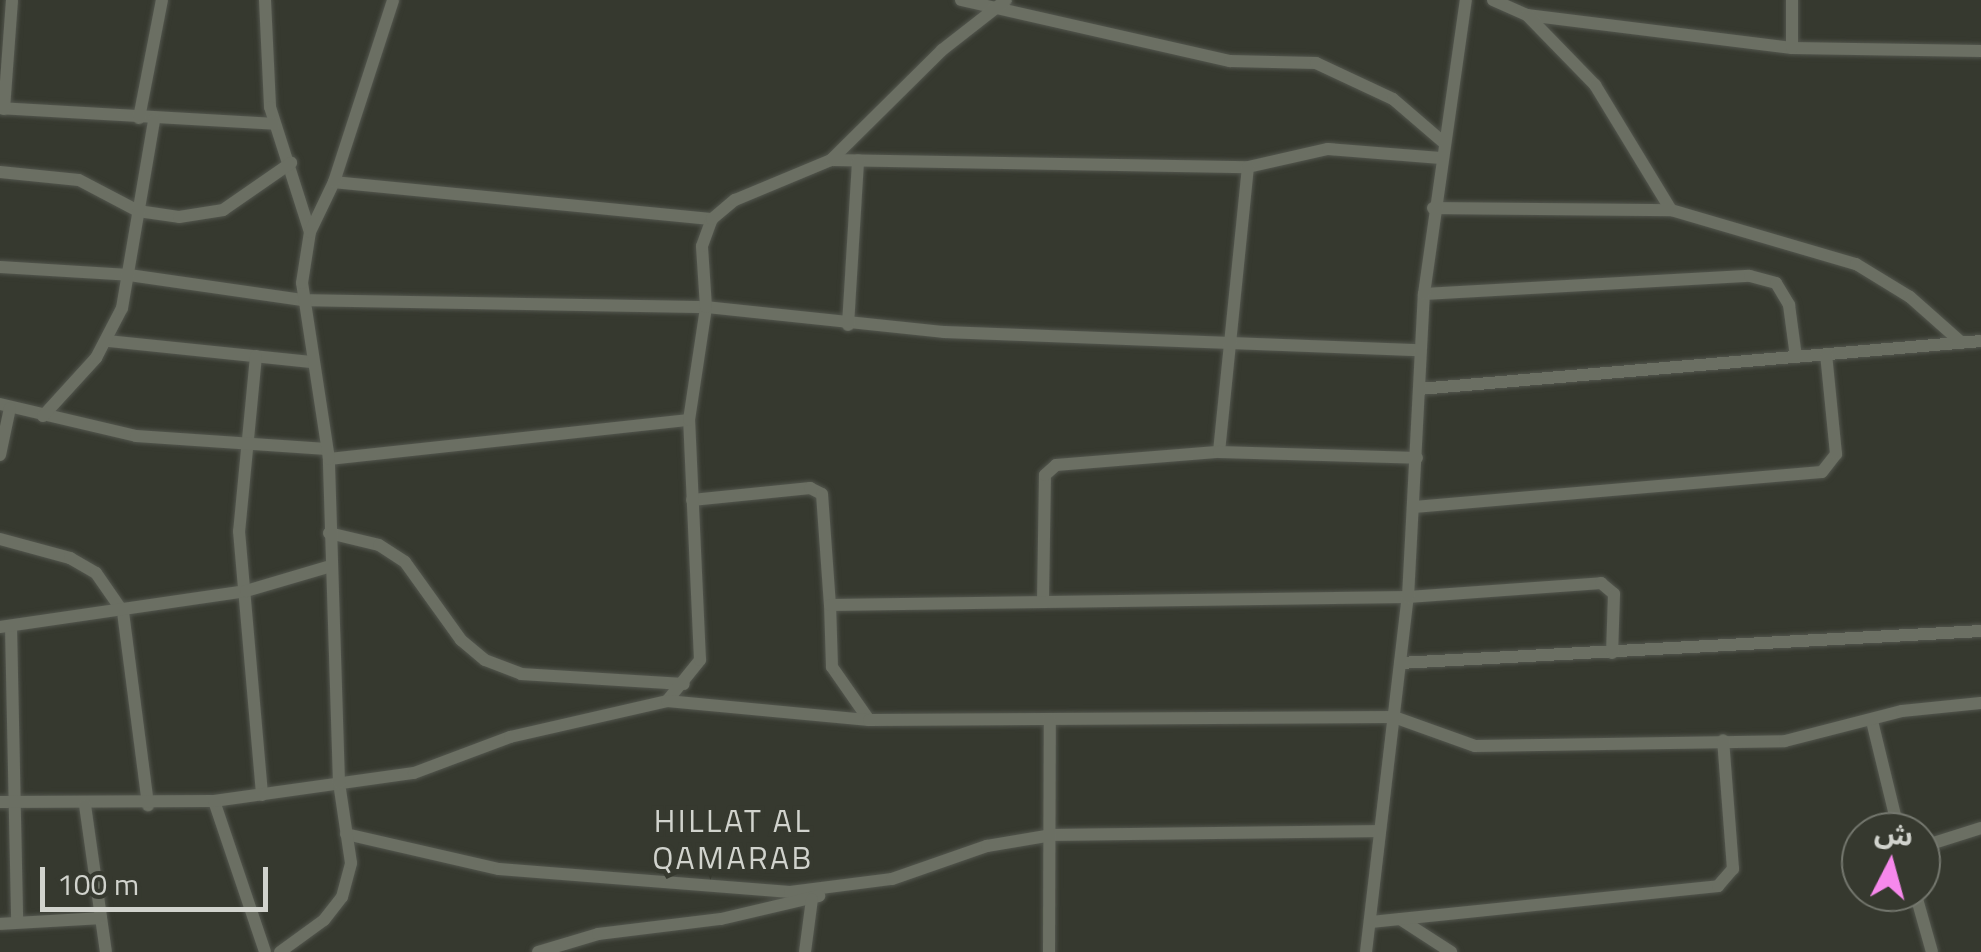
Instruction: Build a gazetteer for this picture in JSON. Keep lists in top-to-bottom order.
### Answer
{
  "districts": ["HILLAT AL QAMARAB"],
  "scale_bar": "100 m",
  "north": "top"
}
